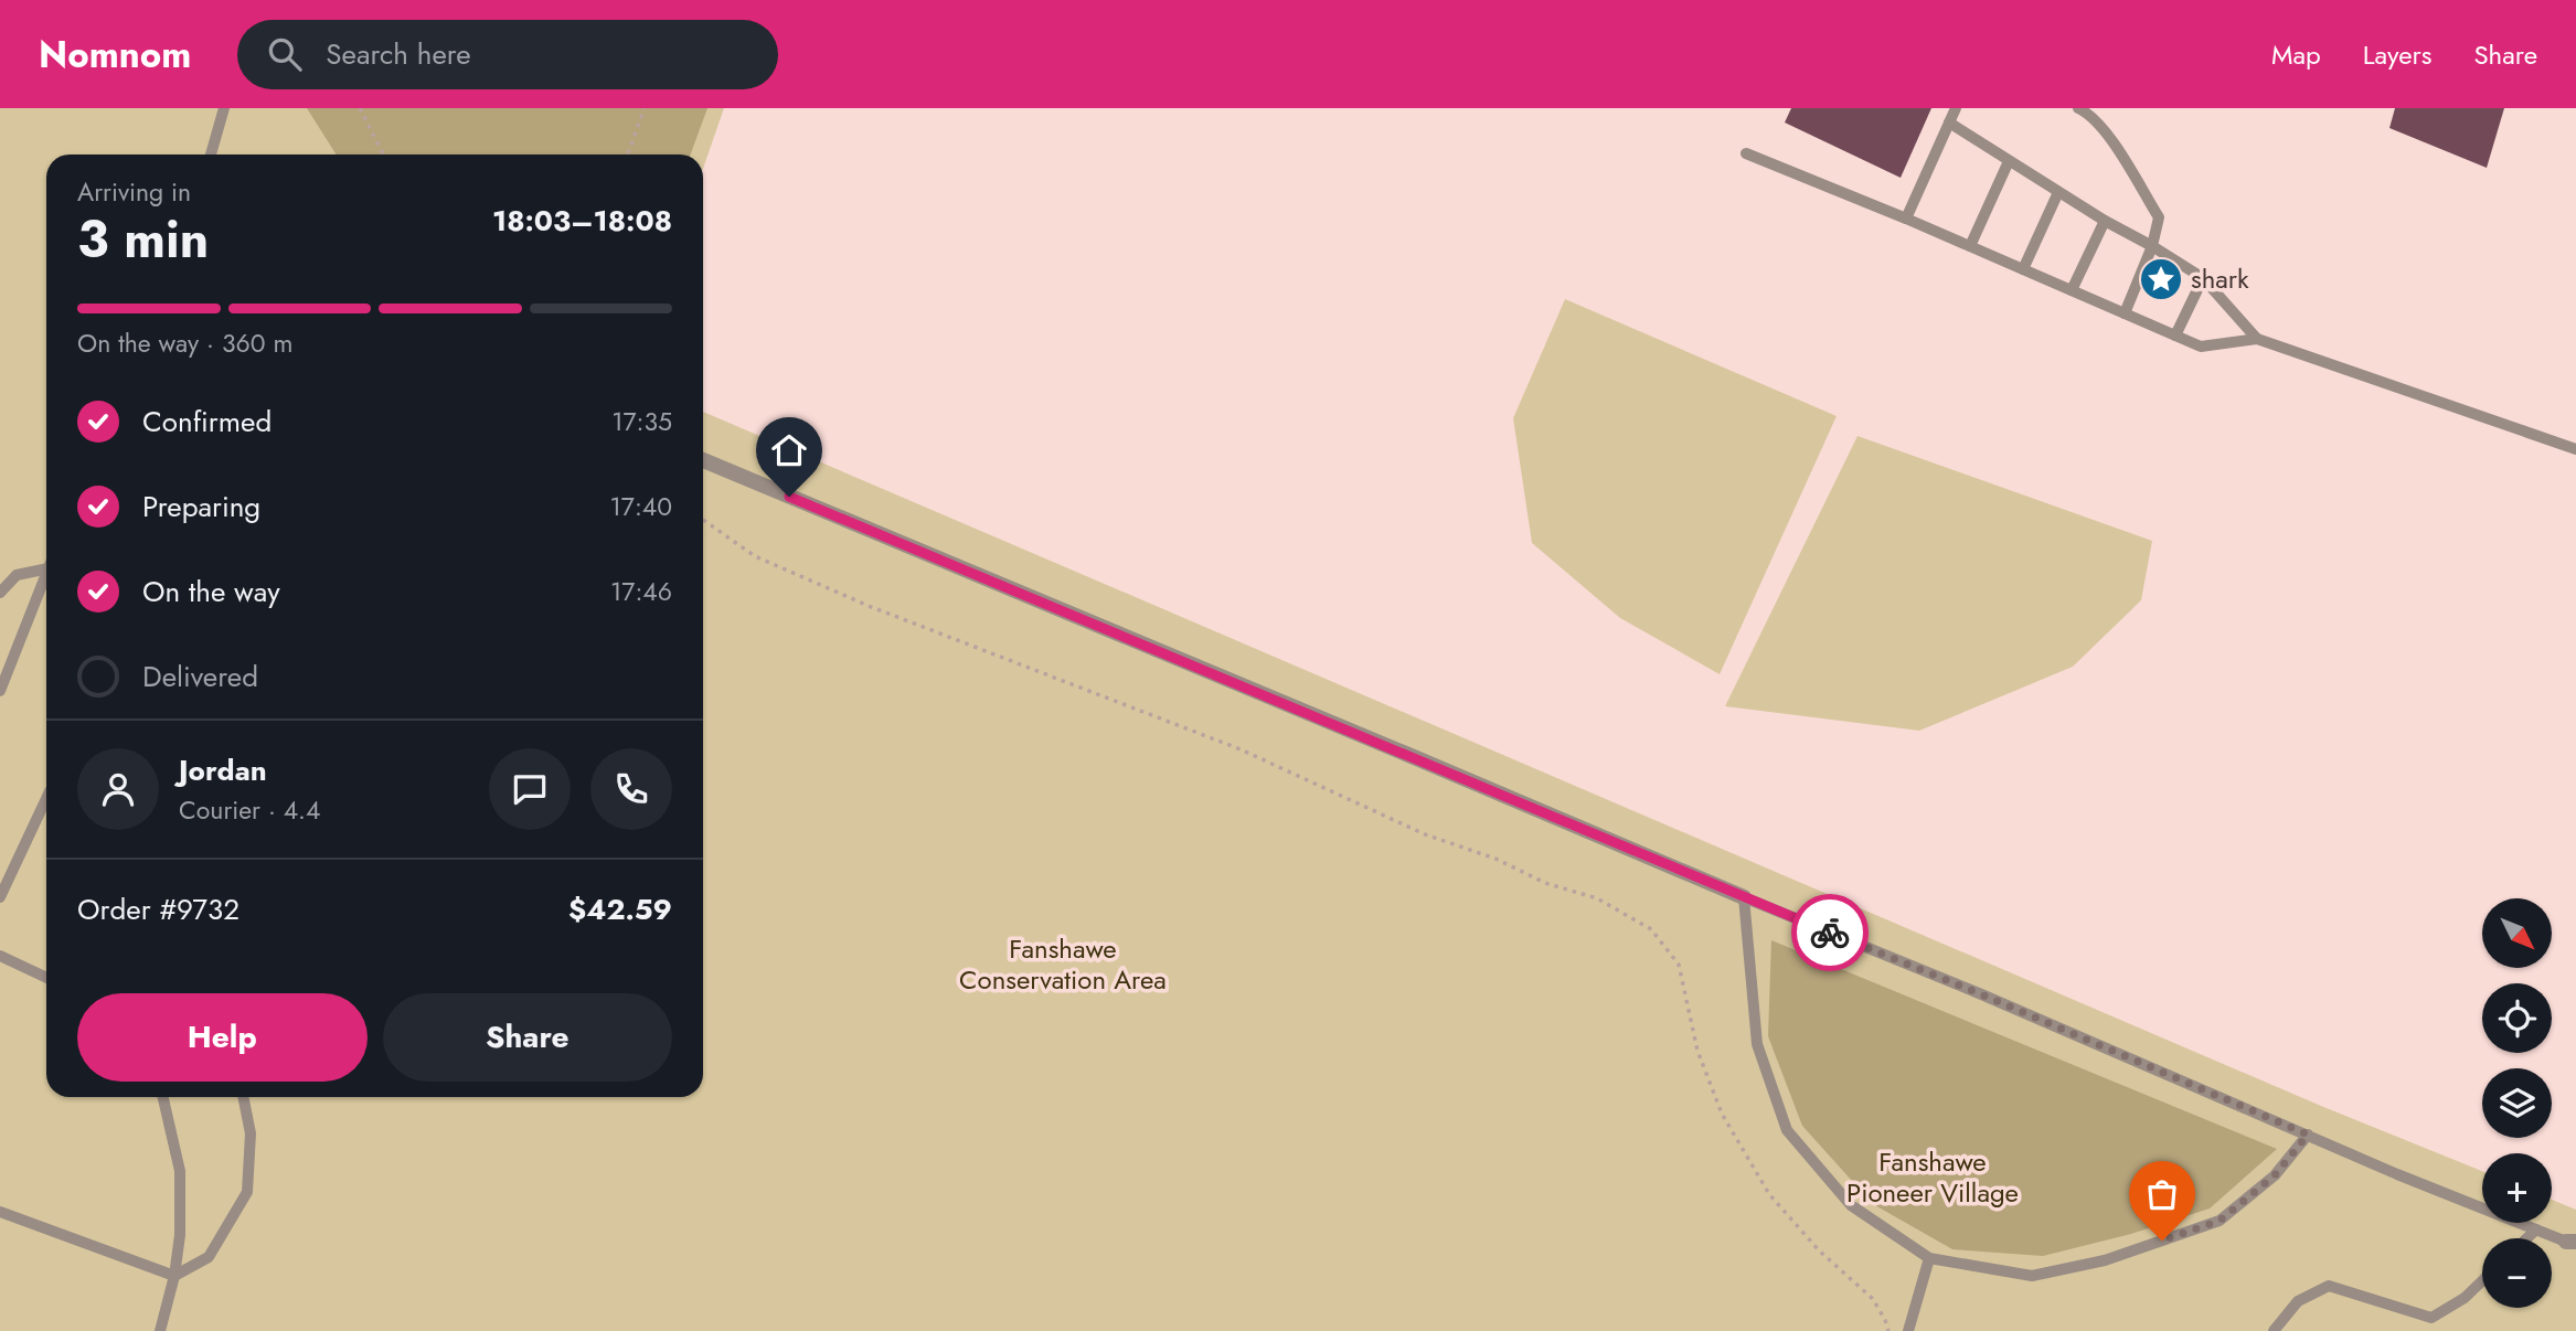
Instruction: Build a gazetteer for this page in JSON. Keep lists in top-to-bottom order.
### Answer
{
  "parks": ["Fanshawe Conservation Area", "Fanshawe Pioneer Village"],
  "places": {
    "place": ["shark"]
  },
  "north": "bottom right",
  "page": {
    "header": "Nomnom",
    "search": "Search here",
    "nav": ["Map", "Layers", "Share"],
    "heading": ["3 min", "Arriving in", "18:03–18:08"],
    "panel": [
      "Jordan",
      "Courier · 4.4",
      "Order #9732",
      "$42.59"
    ],
    "bar": "On the way · 360 m",
    "list": [
      ["Confirmed", "17:35"],
      ["Preparing", "17:40"],
      ["On the way", "17:46"],
      "Delivered"
    ],
    "map_buttons": ["+", "−"],
    "buttons": ["Help", "Share"]
  }
}
